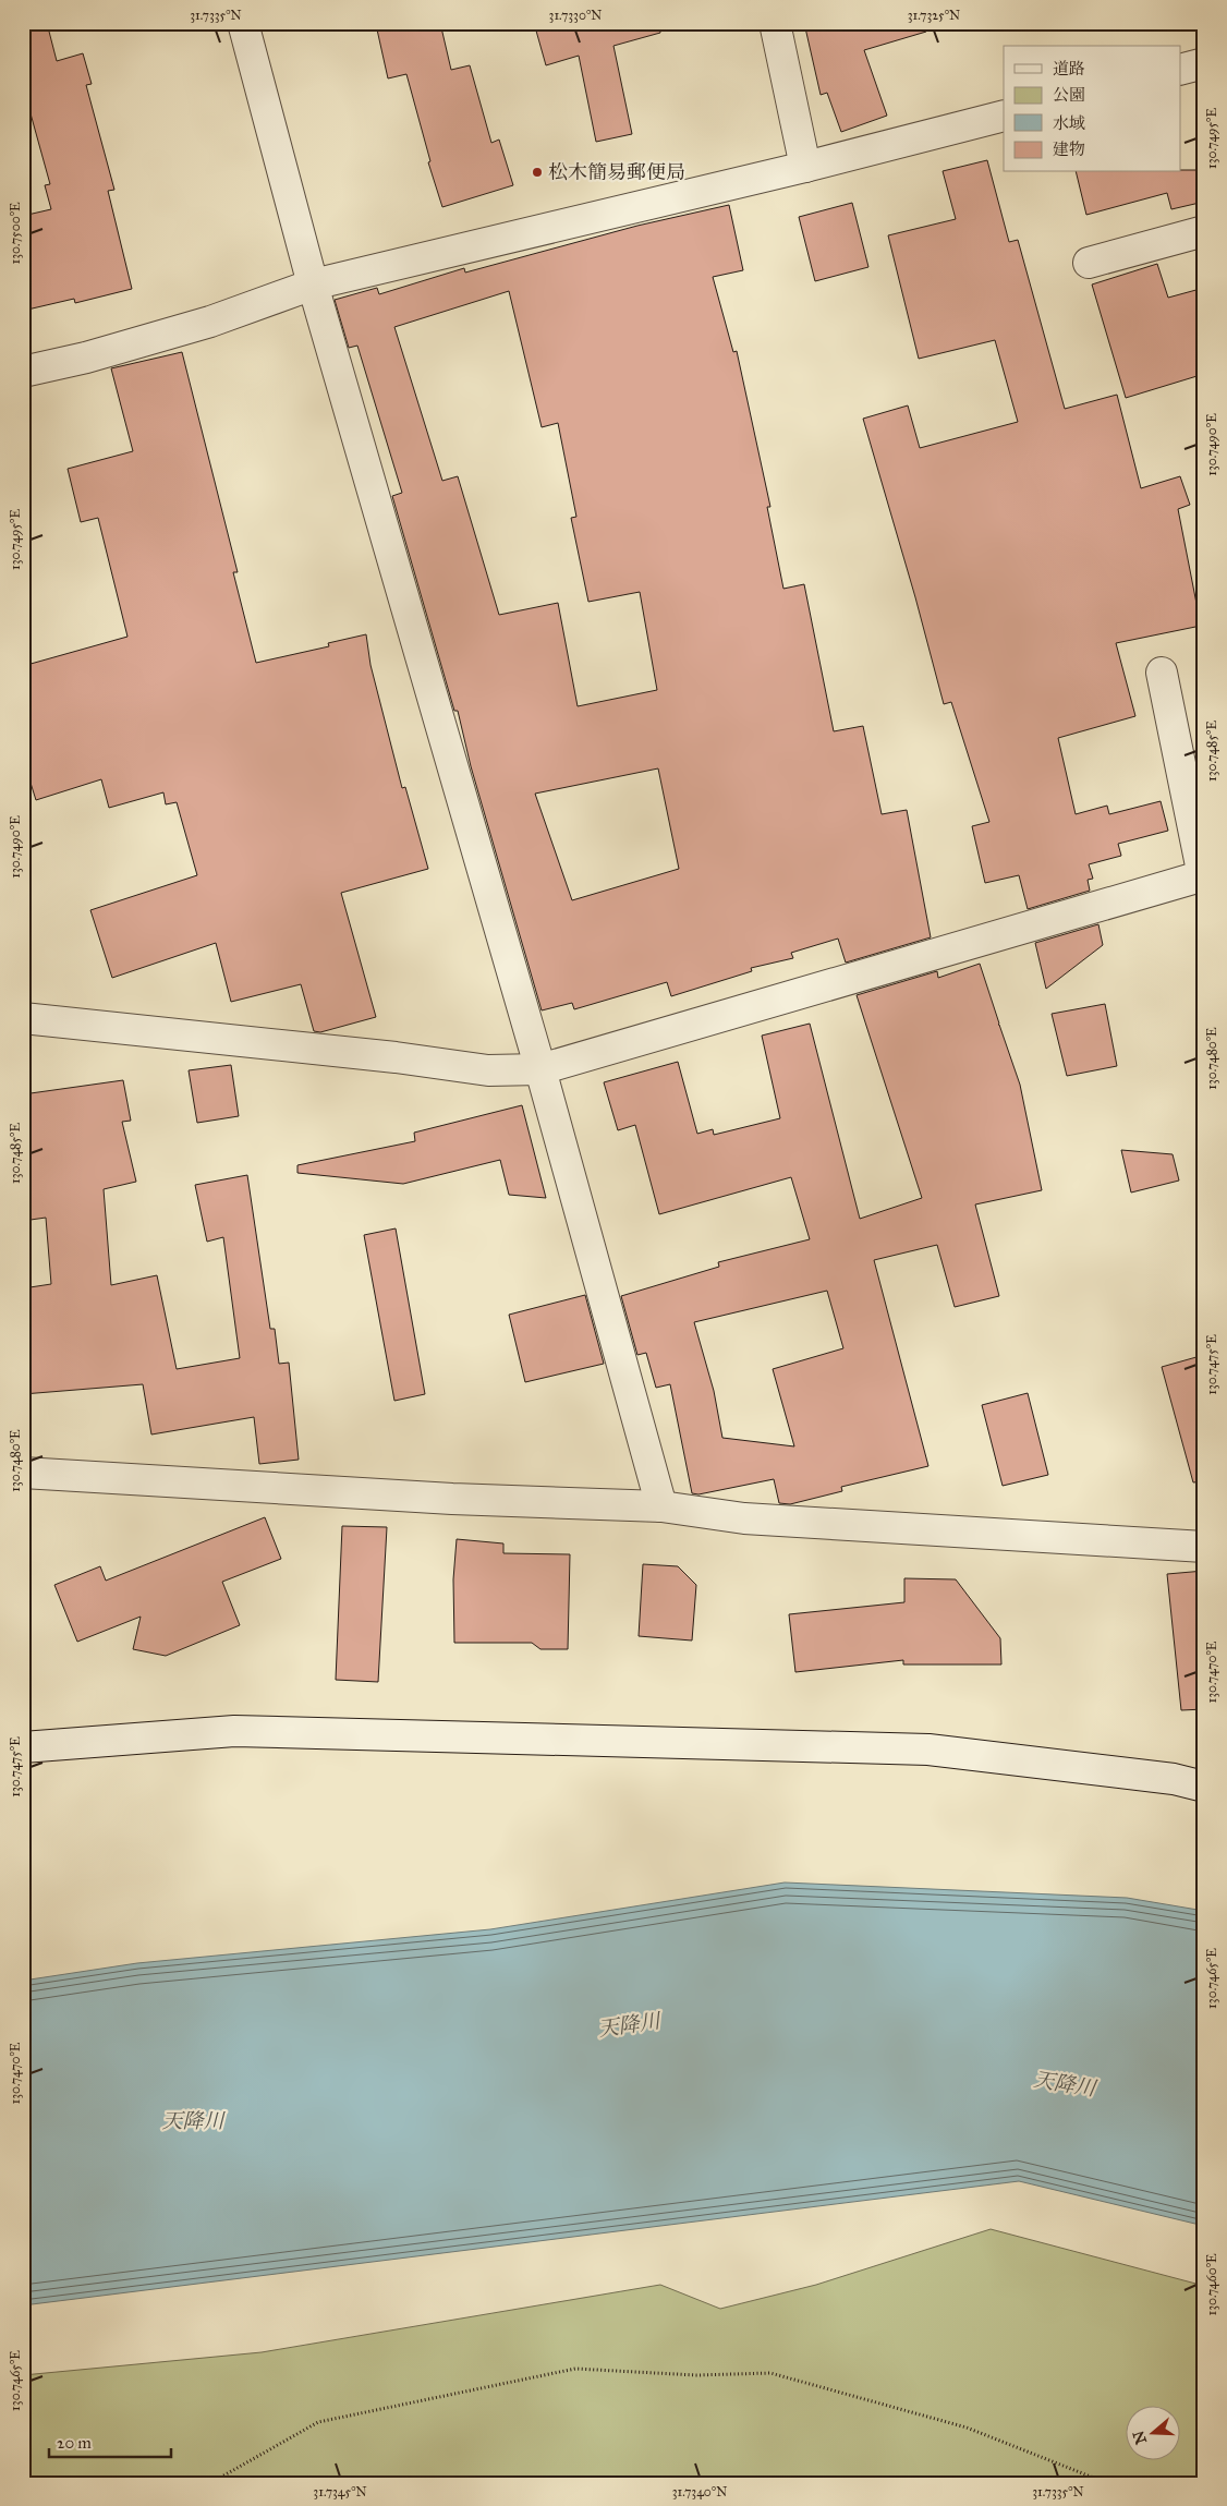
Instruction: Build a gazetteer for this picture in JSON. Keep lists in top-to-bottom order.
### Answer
{
  "water": ["天降川"],
  "places": ["松木簡易郵便局"],
  "legend": [
    "道路",
    "公園",
    "水域",
    "建物"
  ],
  "scale_bar": "20 m",
  "north": "left",
  "coordinates": [
    "31.7335°N",
    "31.7330°N",
    "31.7325°N",
    "130.7495°E",
    "130.7500°E",
    "130.7490°E",
    "130.7485°E",
    "130.7480°E",
    "130.7475°E",
    "130.7470°E",
    "130.7465°E",
    "130.7460°E",
    "31.7345°N",
    "31.7340°N"
  ]
}
